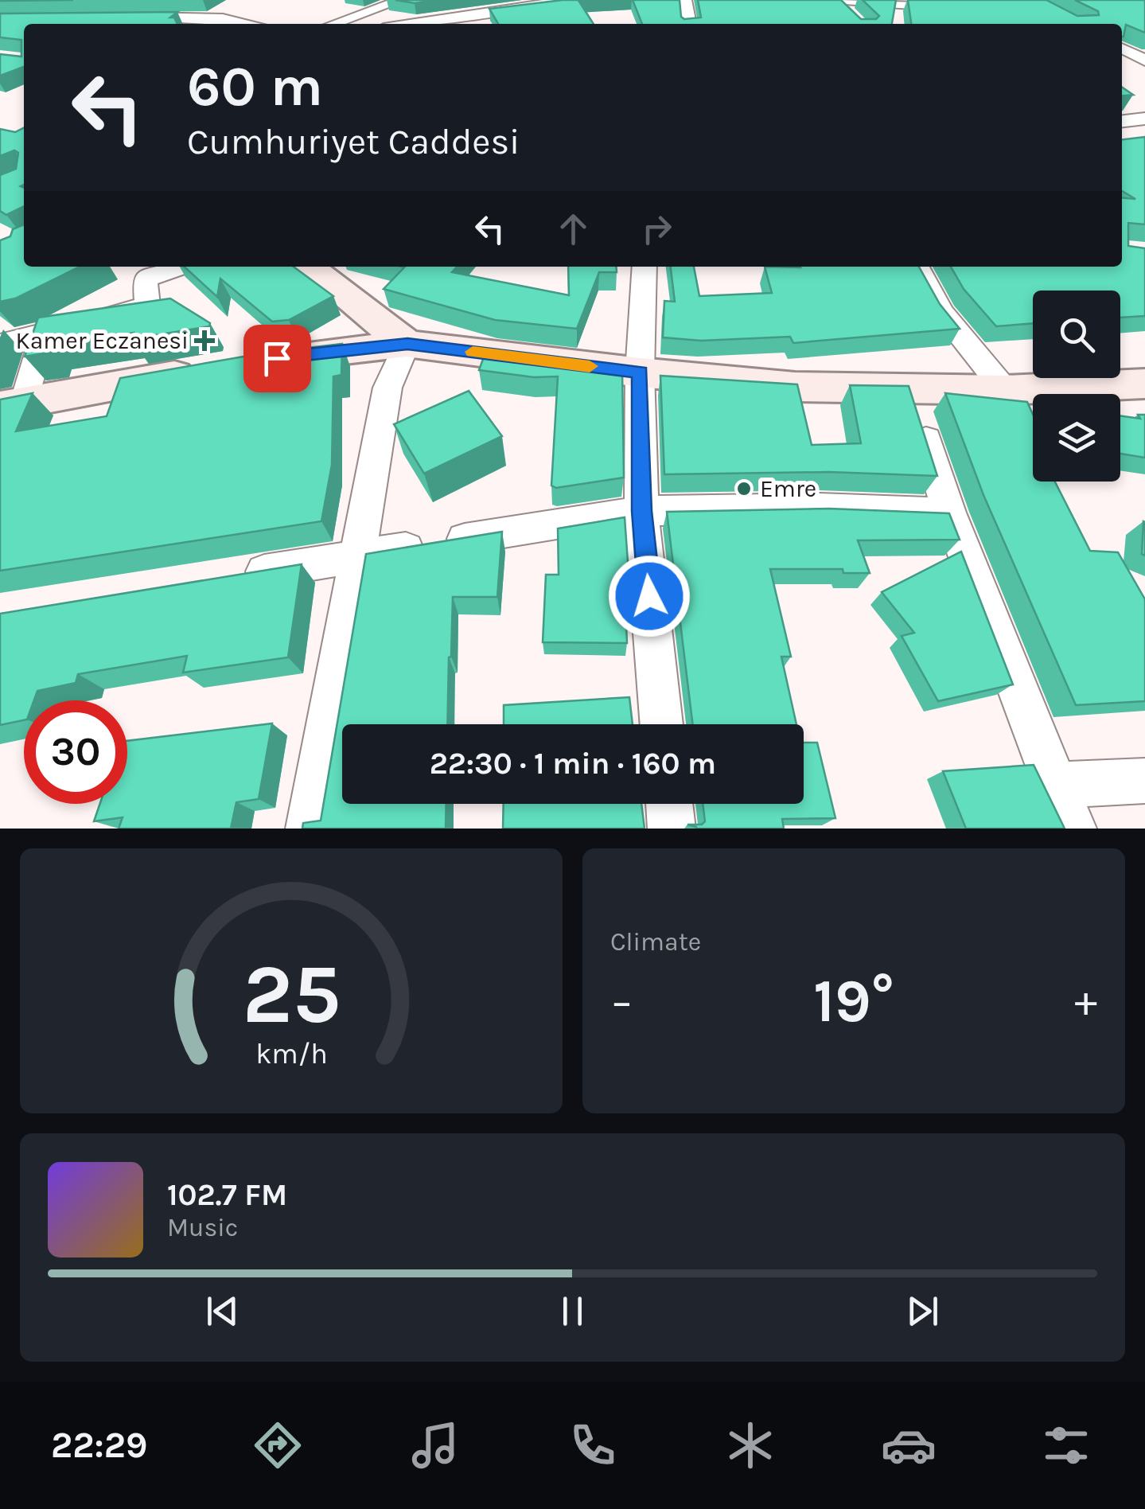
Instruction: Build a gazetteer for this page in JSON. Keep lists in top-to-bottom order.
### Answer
{
  "places": {
    "health": ["Kamer Eczanesi"],
    "other": ["Emre"]
  },
  "page": {
    "turn": ["60 m", "Cumhuriyet Caddesi"],
    "limit": "30",
    "trip": "22:30 · 1 min · 160 m",
    "tile": "Climate",
    "heat": ["−", "19°", "+"],
    "song": ["102.7 FM", "Music"],
    "tabs": "22:29",
    "gauge": ["25", "km/h"]
  }
}
